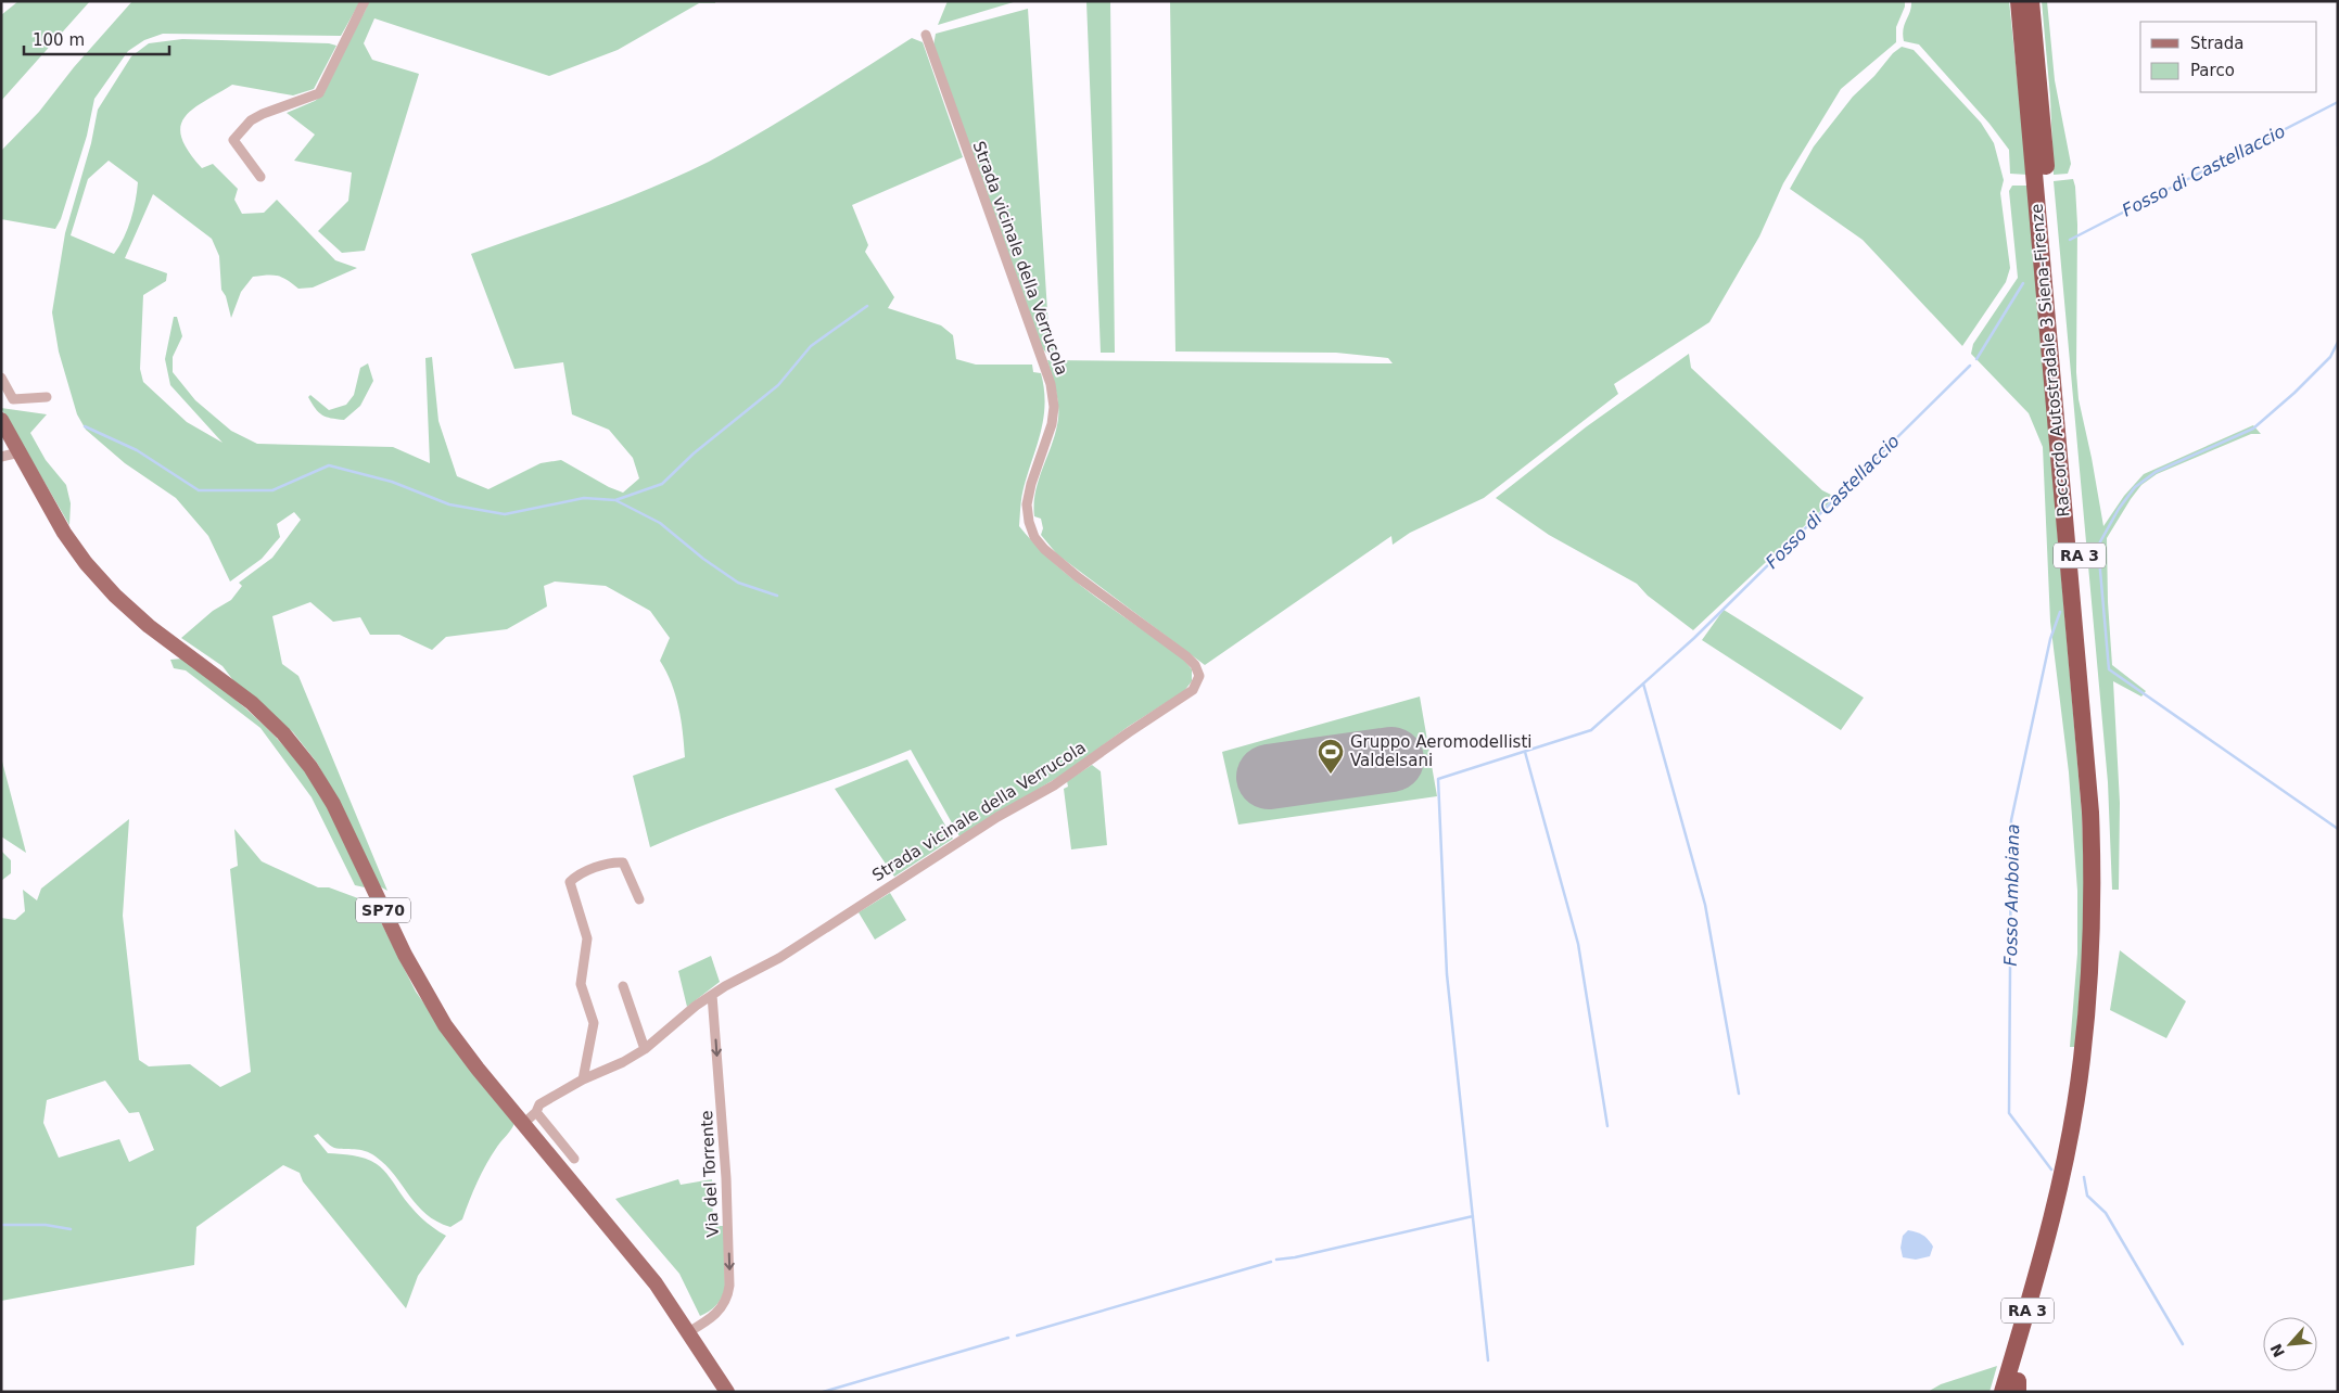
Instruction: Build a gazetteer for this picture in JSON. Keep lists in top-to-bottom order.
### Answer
{
  "streets": {
    "highway": ["Raccordo Autostradale 3 Siena-Firenze", "RA 3"],
    "main road": ["SP70"],
    "street": ["Strada vicinale della Verrucola", "Via del Torrente"]
  },
  "crossings": [
    ["Strada vicinale della Verrucola", "Via del Torrente"],
    ["SP70", "Via del Torrente"]
  ],
  "one_way": ["Via del Torrente"],
  "water": ["Fosso di Castellaccio", "Fosso Amboiana"],
  "places": {
    "sports": ["Gruppo Aeromodellisti Valdelsani"]
  },
  "legend": ["Strada", "Parco"],
  "scale_bar": "100 m",
  "north": "bottom left"
}
